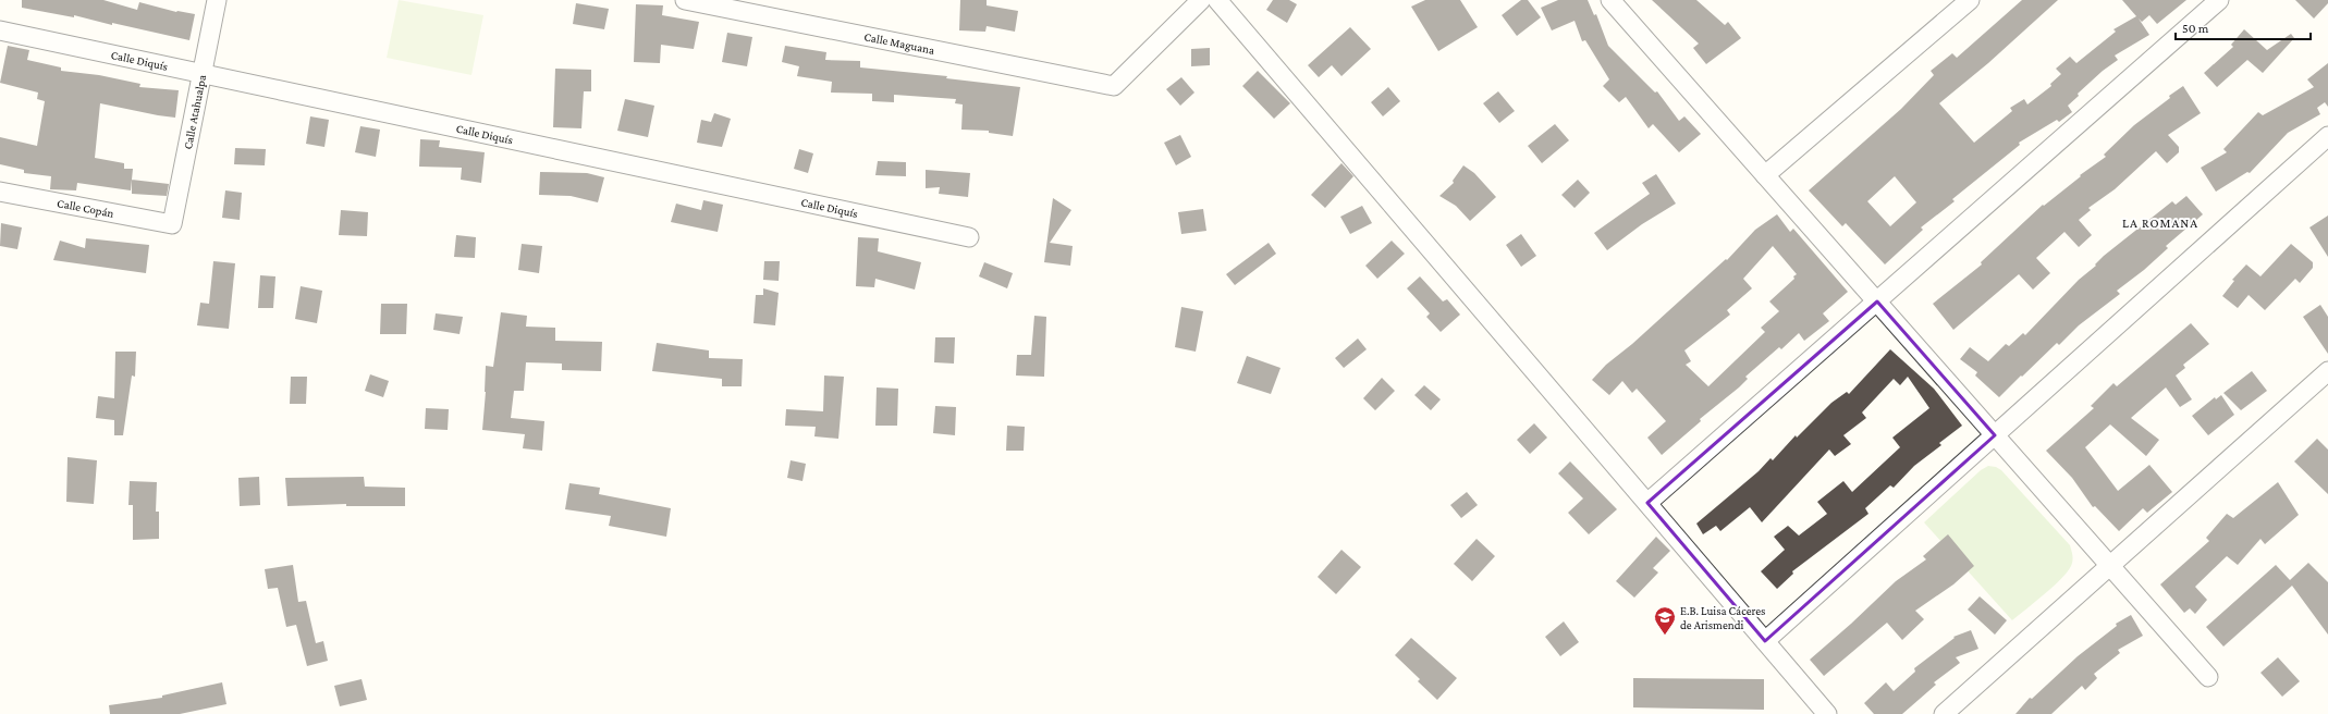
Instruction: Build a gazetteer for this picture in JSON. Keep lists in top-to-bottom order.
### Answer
{
  "streets": {
    "street": [
      "Calle Maguana",
      "Calle Diquís",
      "Calle Atahualpa",
      "Calle Copán"
    ]
  },
  "crossings": [
    ["Calle Diquís", "Calle Atahualpa"],
    ["Calle Atahualpa", "Calle Copán"]
  ],
  "districts": ["LA ROMANA"],
  "places": {
    "school or university": ["E.B. Luisa Cáceres de Arismendi"]
  },
  "scale_bar": "50 m"
}
